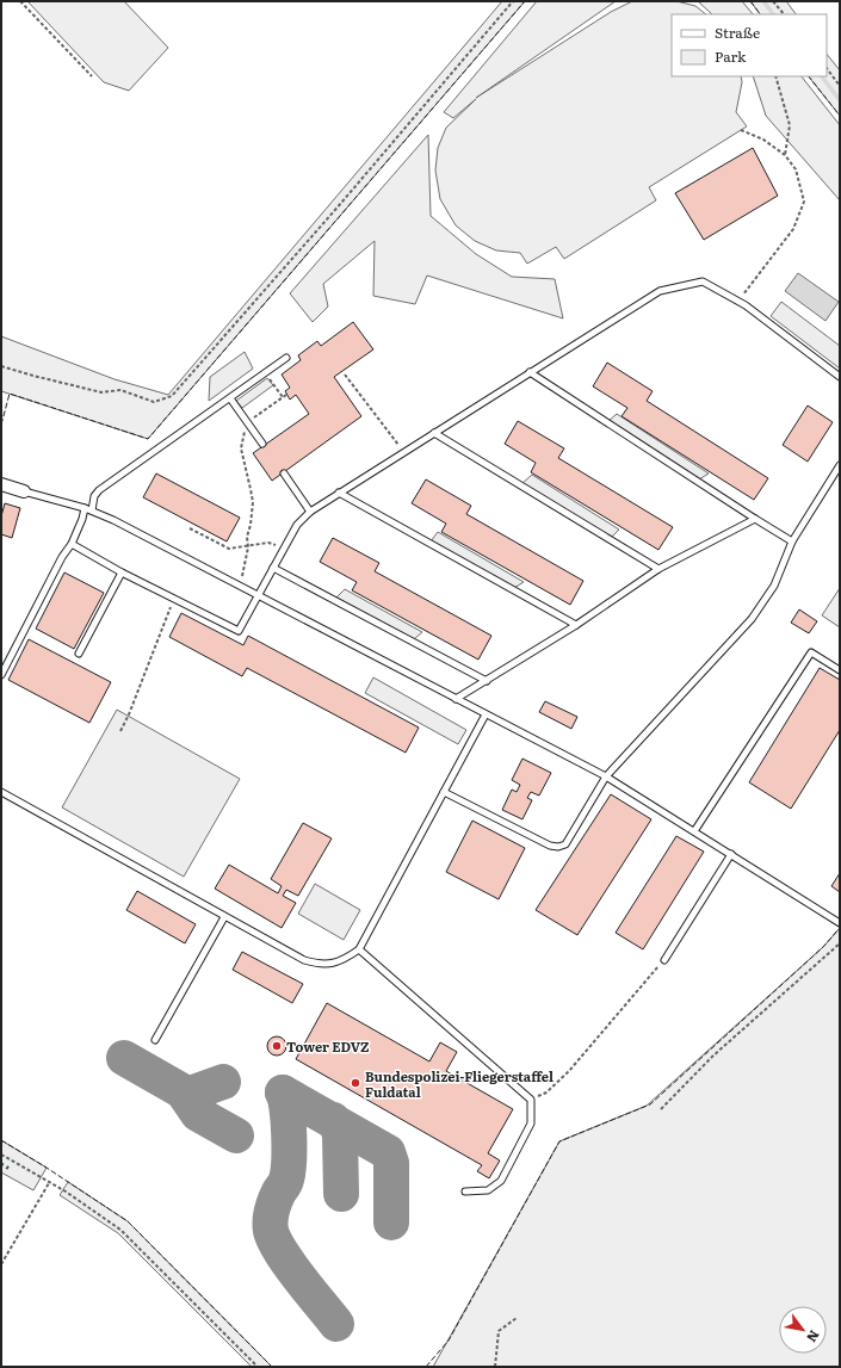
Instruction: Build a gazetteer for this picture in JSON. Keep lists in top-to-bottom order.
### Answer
{
  "places": ["Tower EDVZ", "Bundespolizei-Fliegerstaffel Fuldatal"],
  "legend": ["Straße", "Park"],
  "north": "bottom right"
}
